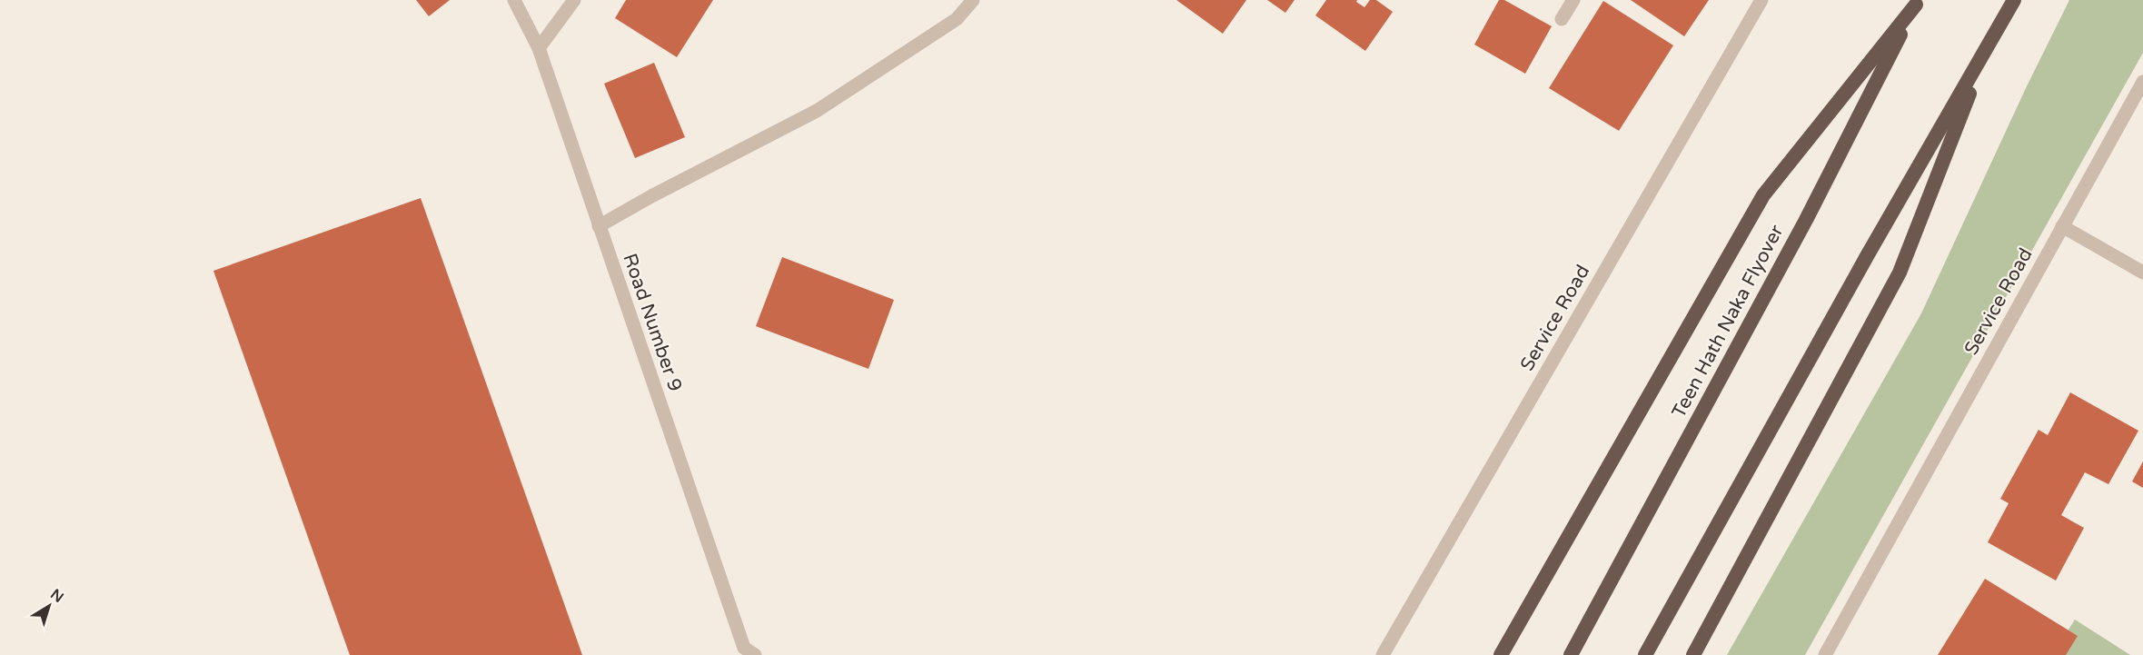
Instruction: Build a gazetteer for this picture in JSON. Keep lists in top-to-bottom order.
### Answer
{
  "streets": {
    "highway": ["Teen Hath Naka Flyover"],
    "street": ["Service Road", "Road Number 9"]
  },
  "north": "top right"
}
